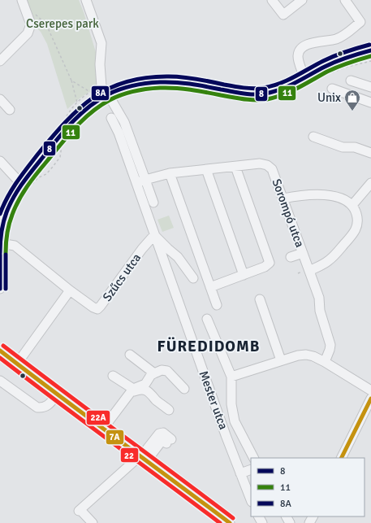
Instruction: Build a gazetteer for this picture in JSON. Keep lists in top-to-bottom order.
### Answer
{
  "streets": {
    "street": ["Sorompó utca", "Szűcs utca", "Mester utca"]
  },
  "crossings": [
    ["Sorompó utca", "Mester utca"],
    ["Szűcs utca", "Mester utca"]
  ],
  "districts": ["FÜREDIDOMB"],
  "parks": ["Cserepes park"],
  "places": {
    "shop": ["Unix"]
  },
  "lines": [
    "transit line 8A",
    "transit line 8",
    "transit line 11",
    "transit line 22A",
    "transit line 7A",
    "transit line 22"
  ],
  "legend": ["8", "11", "8A"]
}
